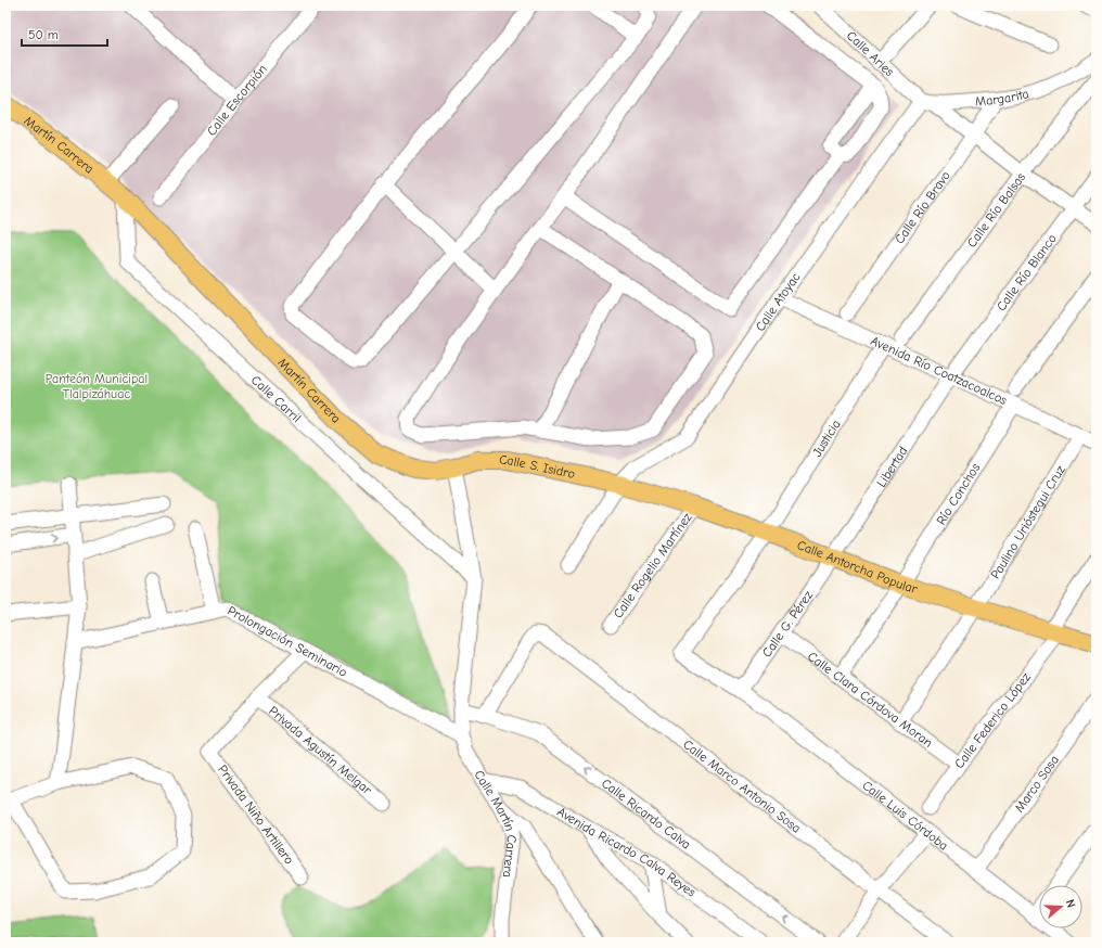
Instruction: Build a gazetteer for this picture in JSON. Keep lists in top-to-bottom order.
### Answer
{
  "streets": {
    "main road": ["Martín Carrera", "Calle S. Isidro", "Calle Antorcha Popular"],
    "street": [
      "Calle Aries",
      "Margarita",
      "Calle Escorpión",
      "Calle Río Bravo",
      "Calle Río Balsas",
      "Calle Río Blanco",
      "Calle Atoyac",
      "Avenida Río Coatzacoalcos",
      "Calle Carril",
      "Justicia",
      "Libertad",
      "Río Conchos",
      "Paulino Urióstegui Cruz",
      "Calle Rogelio Martínez",
      "Calle G. Pérez",
      "Prolongación Seminario",
      "Calle Clara Córdova Moran",
      "Calle Federico López",
      "Privada Agustín Melgar",
      "Marco Sosa",
      "Calle Marco Antonio Sosa",
      "Calle Ricardo Calva",
      "Privada Niño Artillero",
      "Calle Luis Córdoba",
      "Calle Martín Carrera",
      "Avenida Ricardo Calva Reyes"
    ]
  },
  "crossings": [
    ["Calle Aries", "Margarita"],
    ["Calle Aries", "Calle Río Bravo"],
    ["Calle Aries", "Calle Río Balsas"],
    ["Calle Aries", "Calle Río Blanco"],
    ["Calle Aries", "Calle Atoyac"],
    ["Margarita", "Calle Río Bravo"],
    ["Margarita", "Calle Atoyac"],
    ["Martín Carrera", "Calle Carril"],
    ["Martín Carrera", "Calle S. Isidro"],
    ["Calle Río Blanco", "Avenida Río Coatzacoalcos"],
    ["Calle Río Blanco", "Libertad"],
    ["Calle Atoyac", "Avenida Río Coatzacoalcos"],
    ["Calle Atoyac", "Calle S. Isidro"],
    ["Calle Atoyac", "Calle Antorcha Popular"],
    ["Avenida Río Coatzacoalcos", "Justicia"],
    ["Avenida Río Coatzacoalcos", "Libertad"],
    ["Avenida Río Coatzacoalcos", "Río Conchos"],
    ["Avenida Río Coatzacoalcos", "Paulino Urióstegui Cruz"],
    ["Justicia", "Calle Antorcha Popular"],
    ["Justicia", "Calle Luis Córdoba"],
    ["Libertad", "Calle Antorcha Popular"],
    ["Libertad", "Calle G. Pérez"],
    ["Calle S. Isidro", "Calle Antorcha Popular"],
    ["Río Conchos", "Calle Antorcha Popular"],
    ["Río Conchos", "Calle Clara Córdova Moran"],
    ["Paulino Urióstegui Cruz", "Calle Antorcha Popular"],
    ["Paulino Urióstegui Cruz", "Calle Clara Córdova Moran"],
    ["Calle Rogelio Martínez", "Calle Antorcha Popular"],
    ["Calle Antorcha Popular", "Calle G. Pérez"],
    ["Calle Antorcha Popular", "Calle Federico López"],
    ["Calle G. Pérez", "Calle Clara Córdova Moran"],
    ["Calle G. Pérez", "Calle Luis Córdoba"],
    ["Prolongación Seminario", "Calle Martín Carrera"],
    ["Calle Clara Córdova Moran", "Calle Federico López"],
    ["Privada Agustín Melgar", "Privada Niño Artillero"],
    ["Marco Sosa", "Calle Luis Córdoba"],
    ["Calle Marco Antonio Sosa", "Calle Ricardo Calva"],
    ["Calle Ricardo Calva", "Calle Martín Carrera"],
    ["Calle Martín Carrera", "Avenida Ricardo Calva Reyes"]
  ],
  "parks": ["Panteón Municipal Tlalpizáhuac"],
  "scale_bar": "50 m",
  "north": "right"
}
